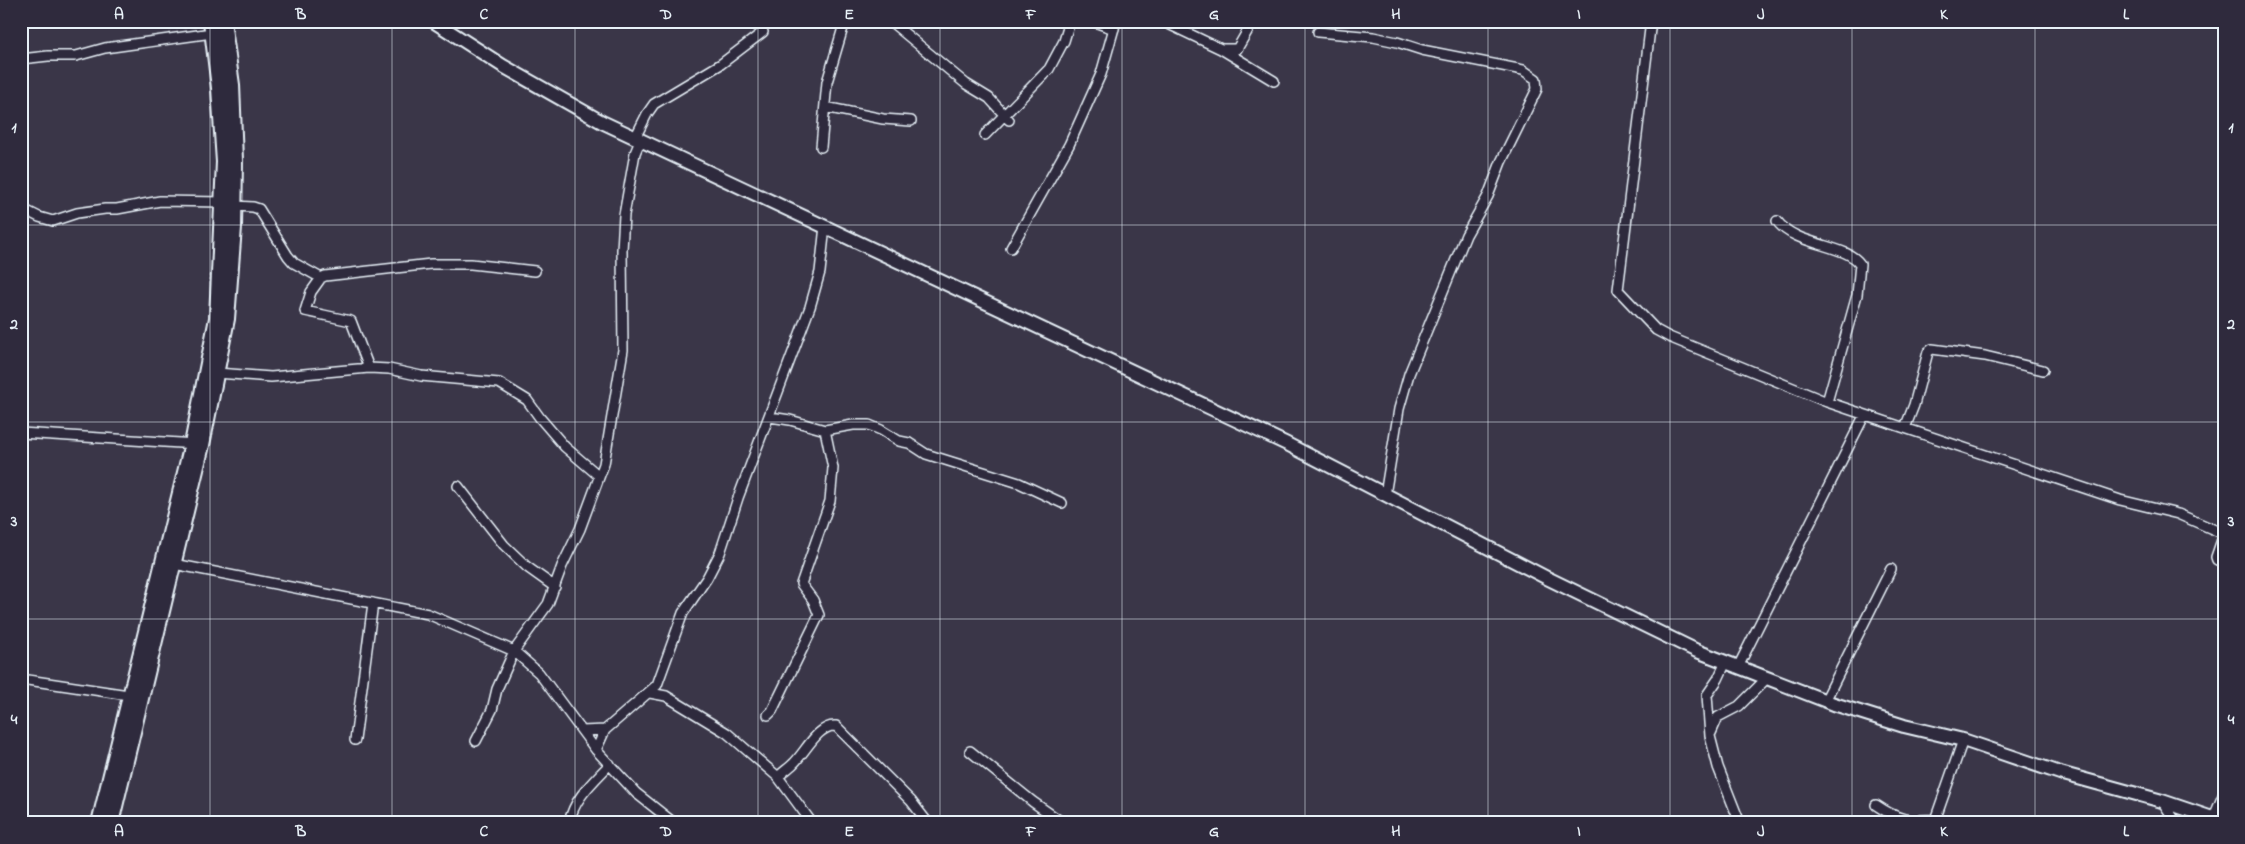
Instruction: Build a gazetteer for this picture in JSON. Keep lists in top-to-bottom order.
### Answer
{
  "grid": {
    "columns": [
      "A",
      "B",
      "C",
      "D",
      "E",
      "F",
      "G",
      "H",
      "I",
      "J",
      "K",
      "L"
    ],
    "rows": [
      "1",
      "2",
      "3",
      "4"
    ]
  }
}
